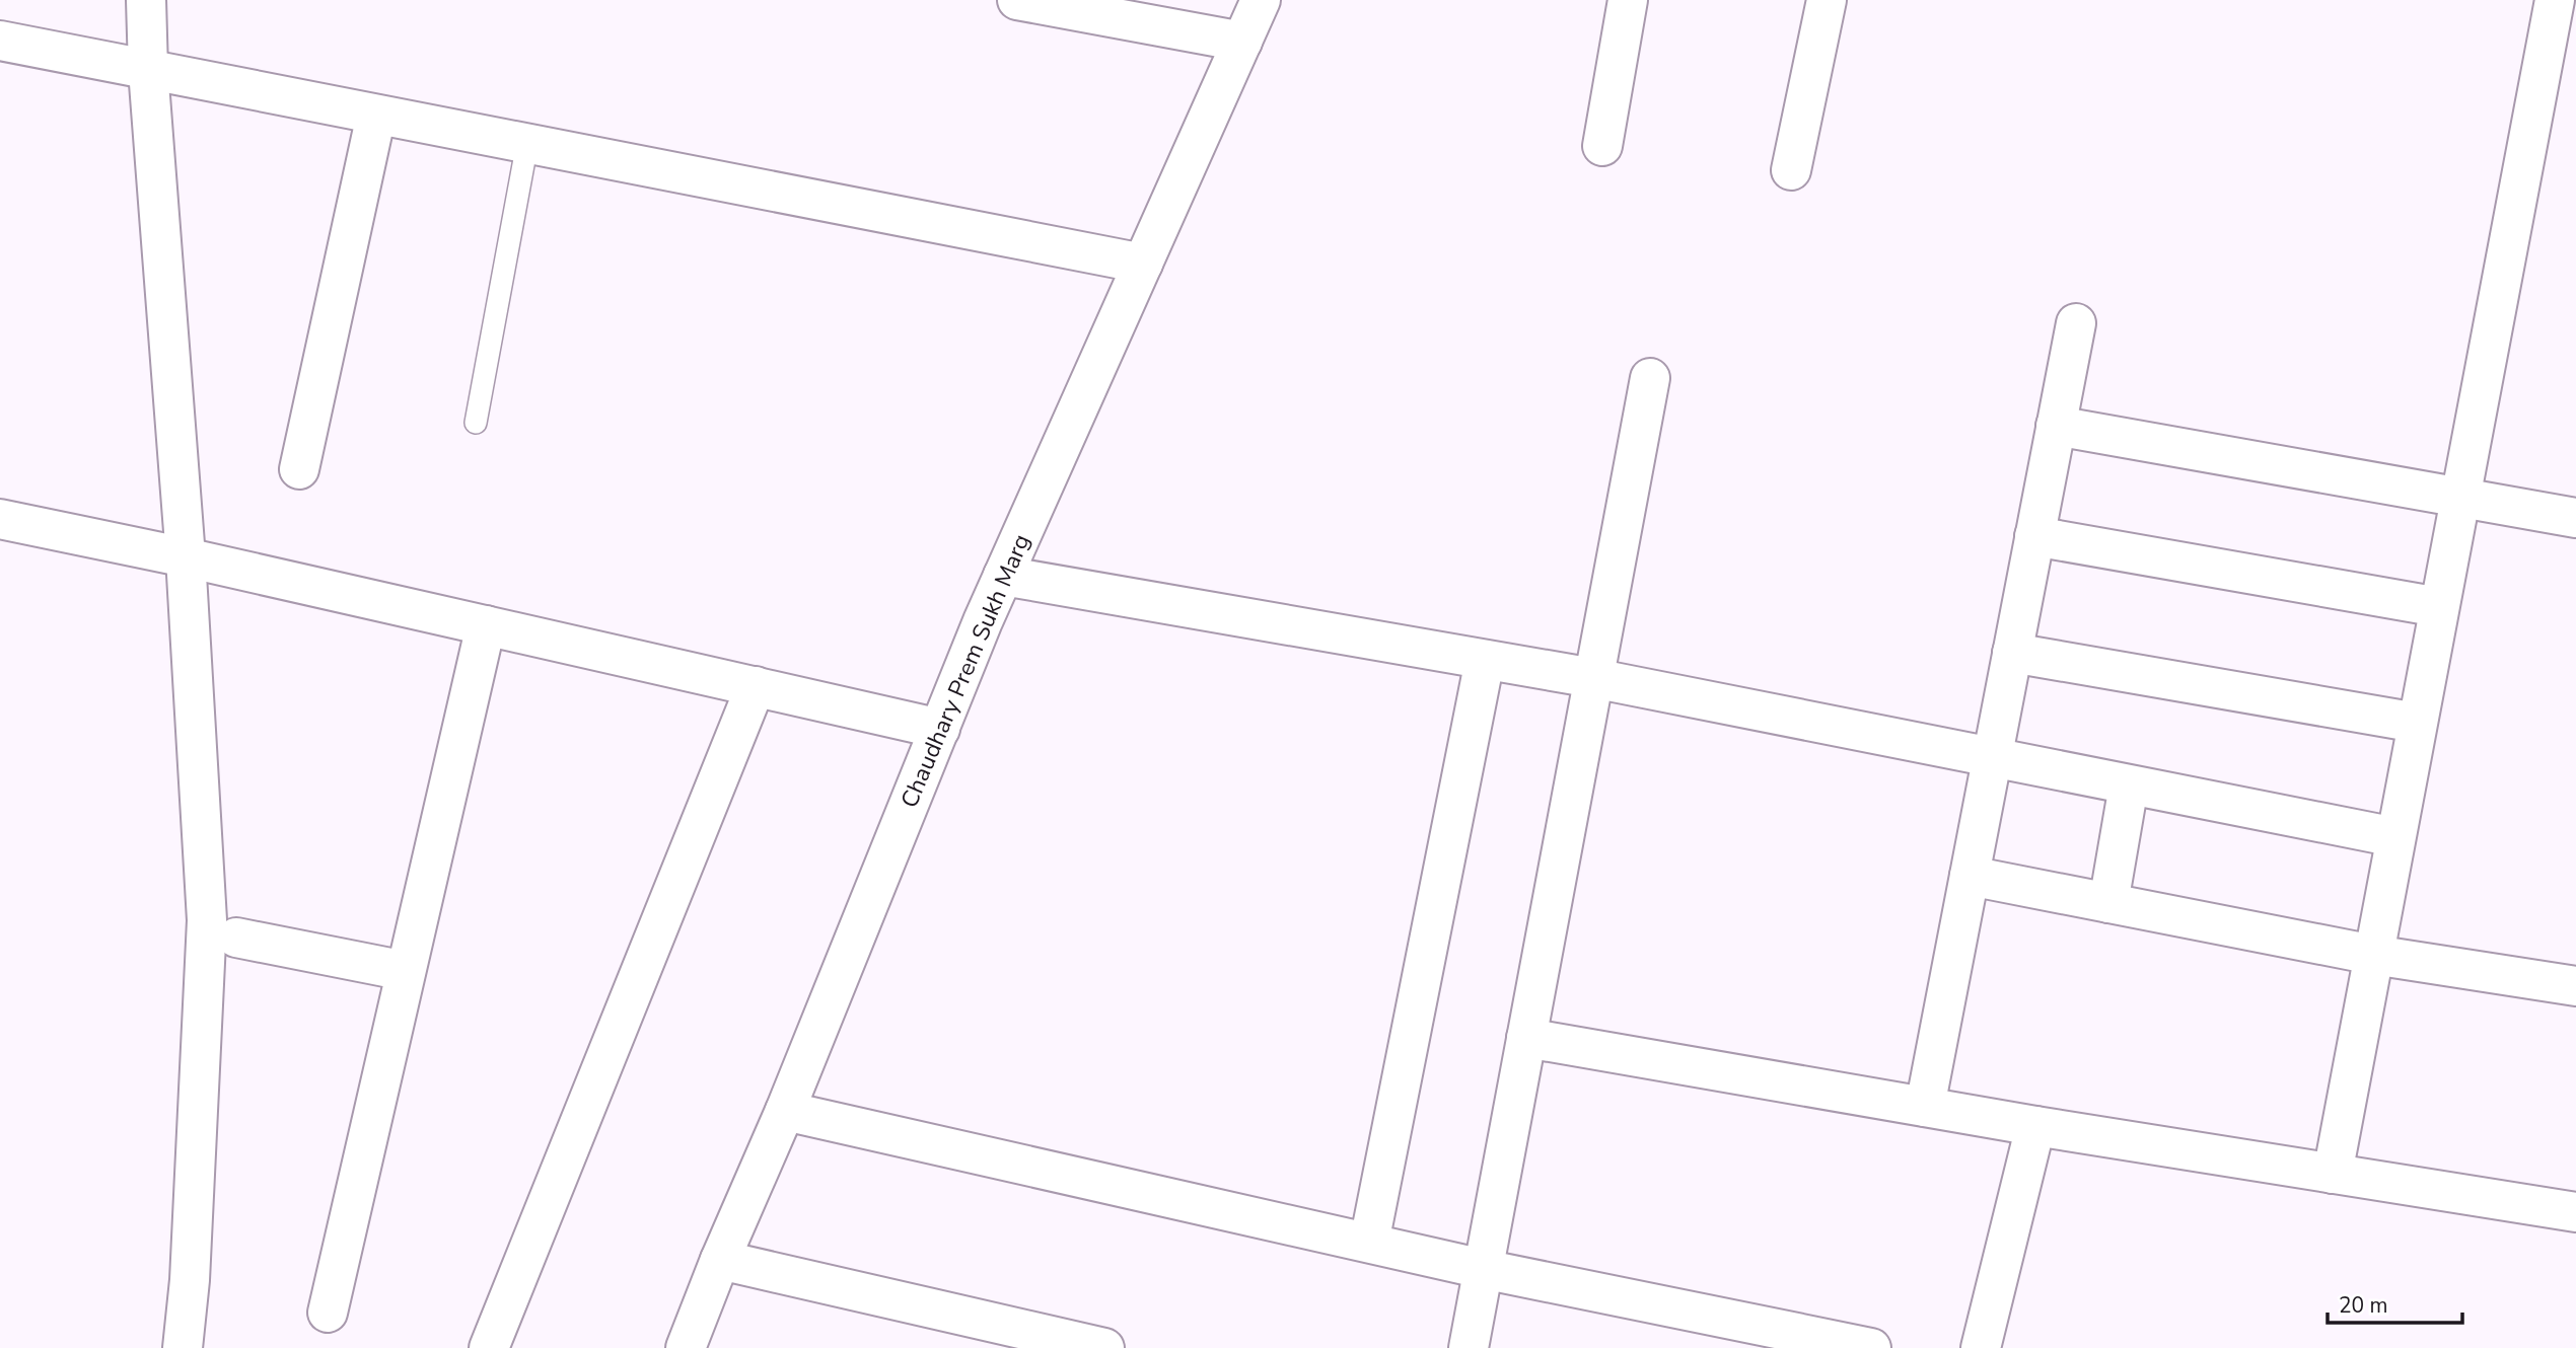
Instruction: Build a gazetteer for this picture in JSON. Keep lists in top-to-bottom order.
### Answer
{
  "streets": {
    "street": ["Chaudhary Prem Sukh Marg"]
  },
  "scale_bar": "20 m"
}
